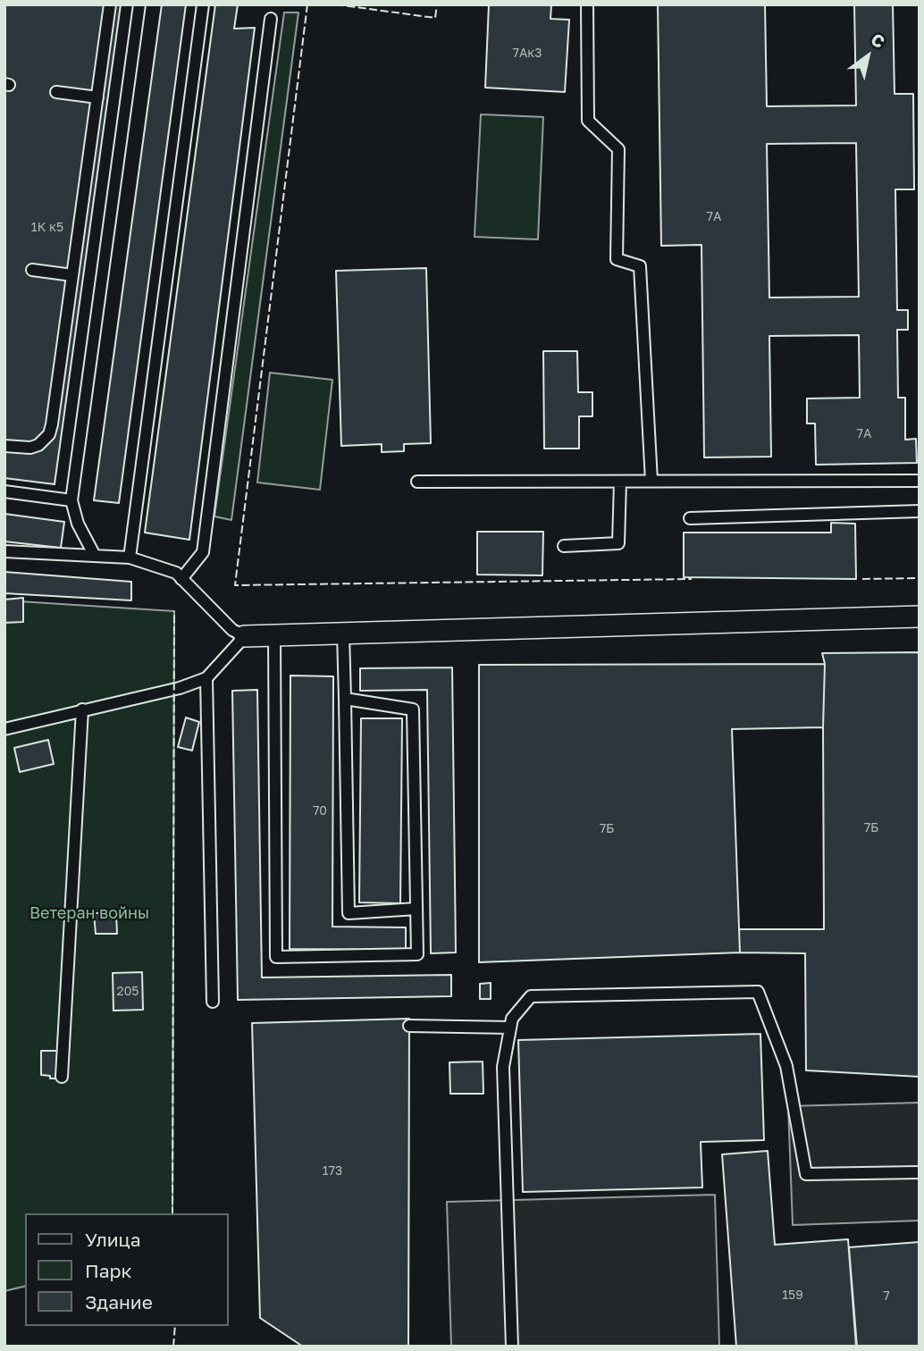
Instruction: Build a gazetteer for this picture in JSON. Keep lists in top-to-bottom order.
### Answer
{
  "parks": ["Ветеран войны"],
  "house_numbers": [
    "7Ак3",
    "7А",
    "1К к5",
    "7А",
    "70",
    "7Б",
    "7Б",
    "205",
    "173",
    "159",
    "7"
  ],
  "legend": ["Улица", "Парк", "Здание"],
  "north": "top right"
}
